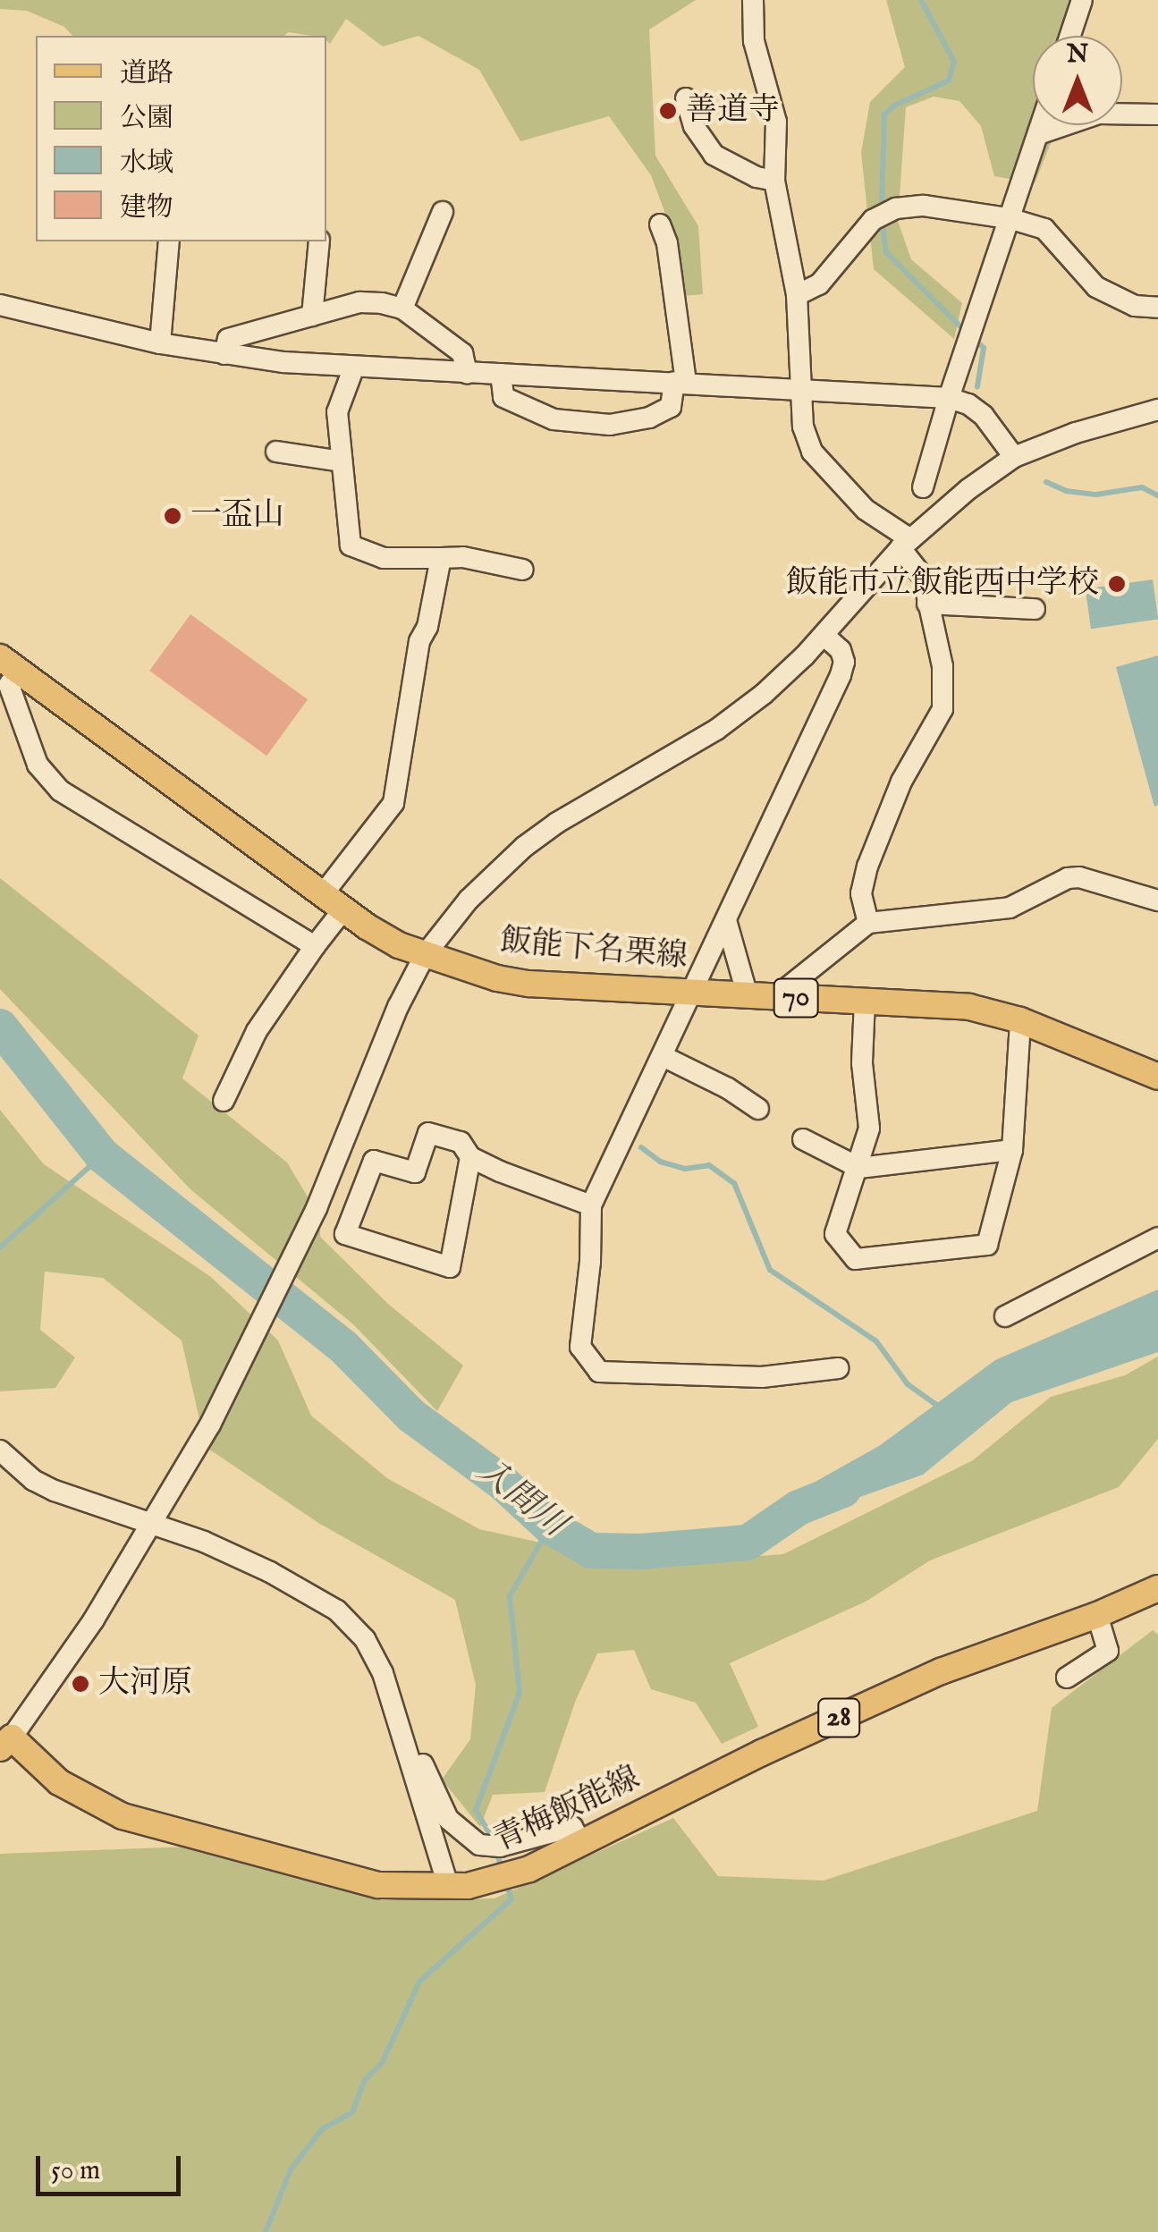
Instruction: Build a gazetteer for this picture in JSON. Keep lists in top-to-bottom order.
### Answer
{
  "streets": {
    "main road": [
      "飯能下名栗線",
      "70",
      "28",
      "青梅飯能線"
    ]
  },
  "water": ["入間川"],
  "places": [
    "善道寺",
    "一盃山",
    "飯能市立飯能西中学校",
    "大河原"
  ],
  "legend": [
    "道路",
    "公園",
    "水域",
    "建物"
  ],
  "scale_bar": "50 m",
  "north": "top"
}
